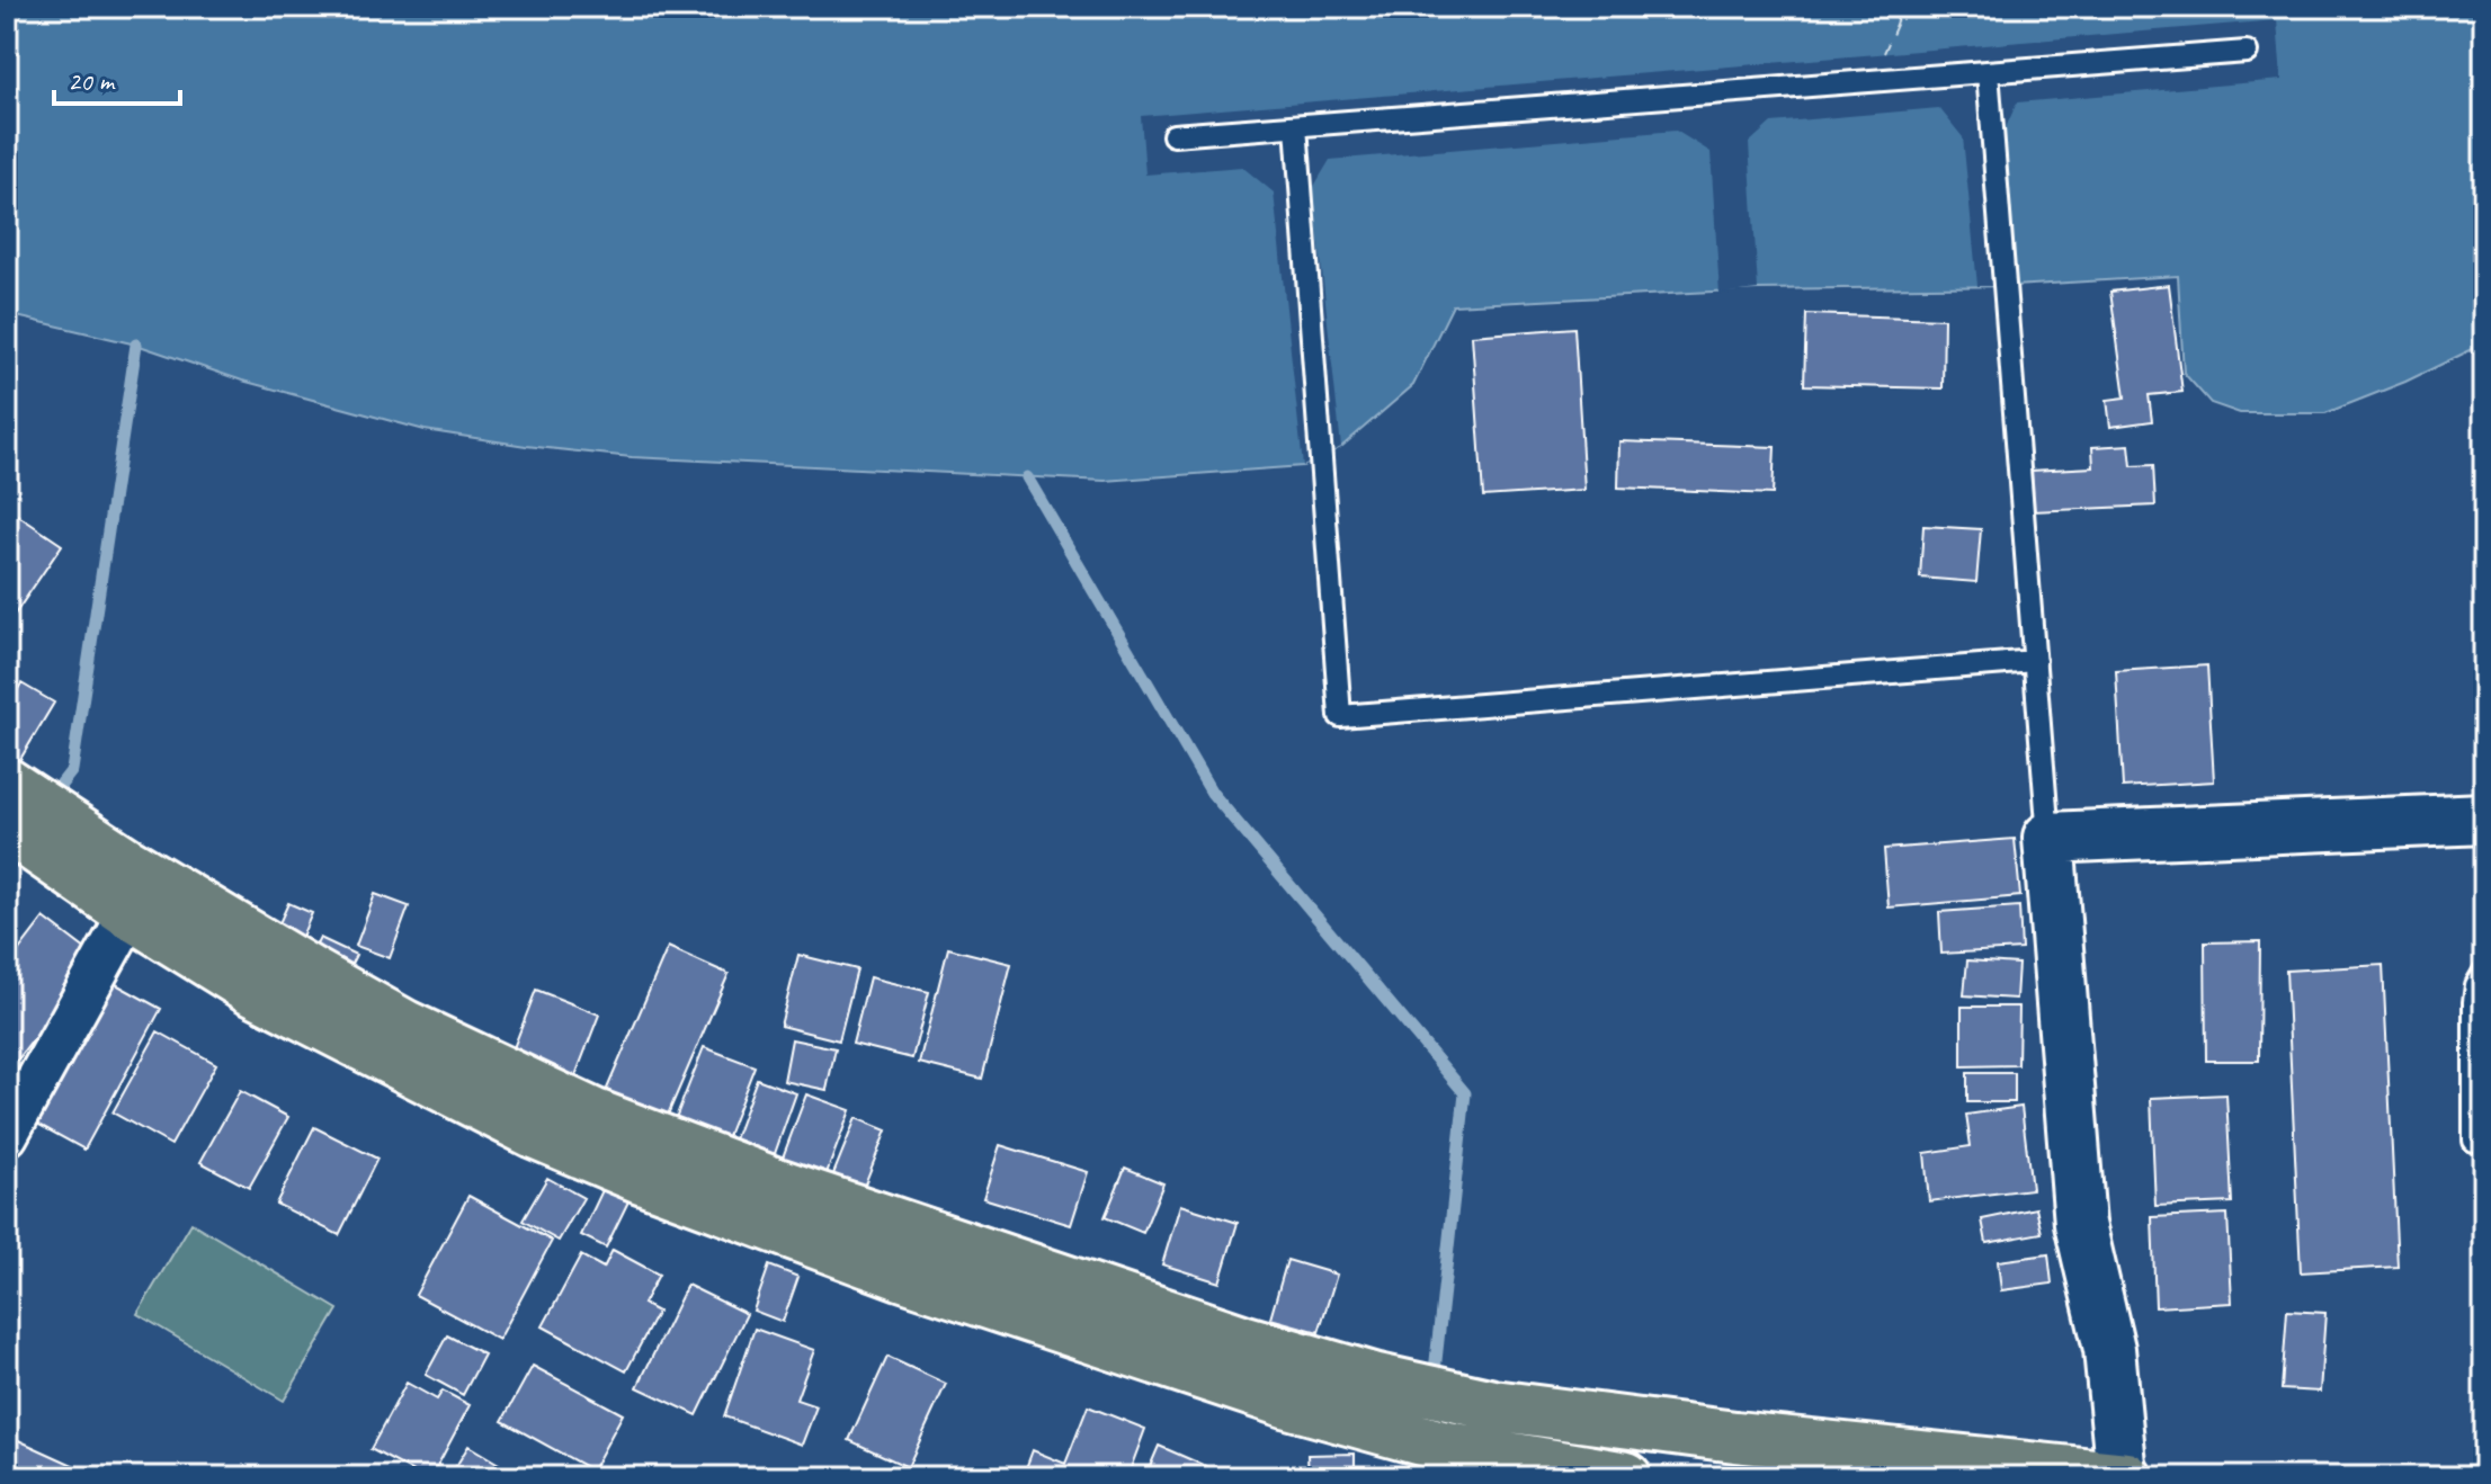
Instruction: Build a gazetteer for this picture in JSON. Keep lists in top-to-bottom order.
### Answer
{
  "scale_bar": "20 m"
}
